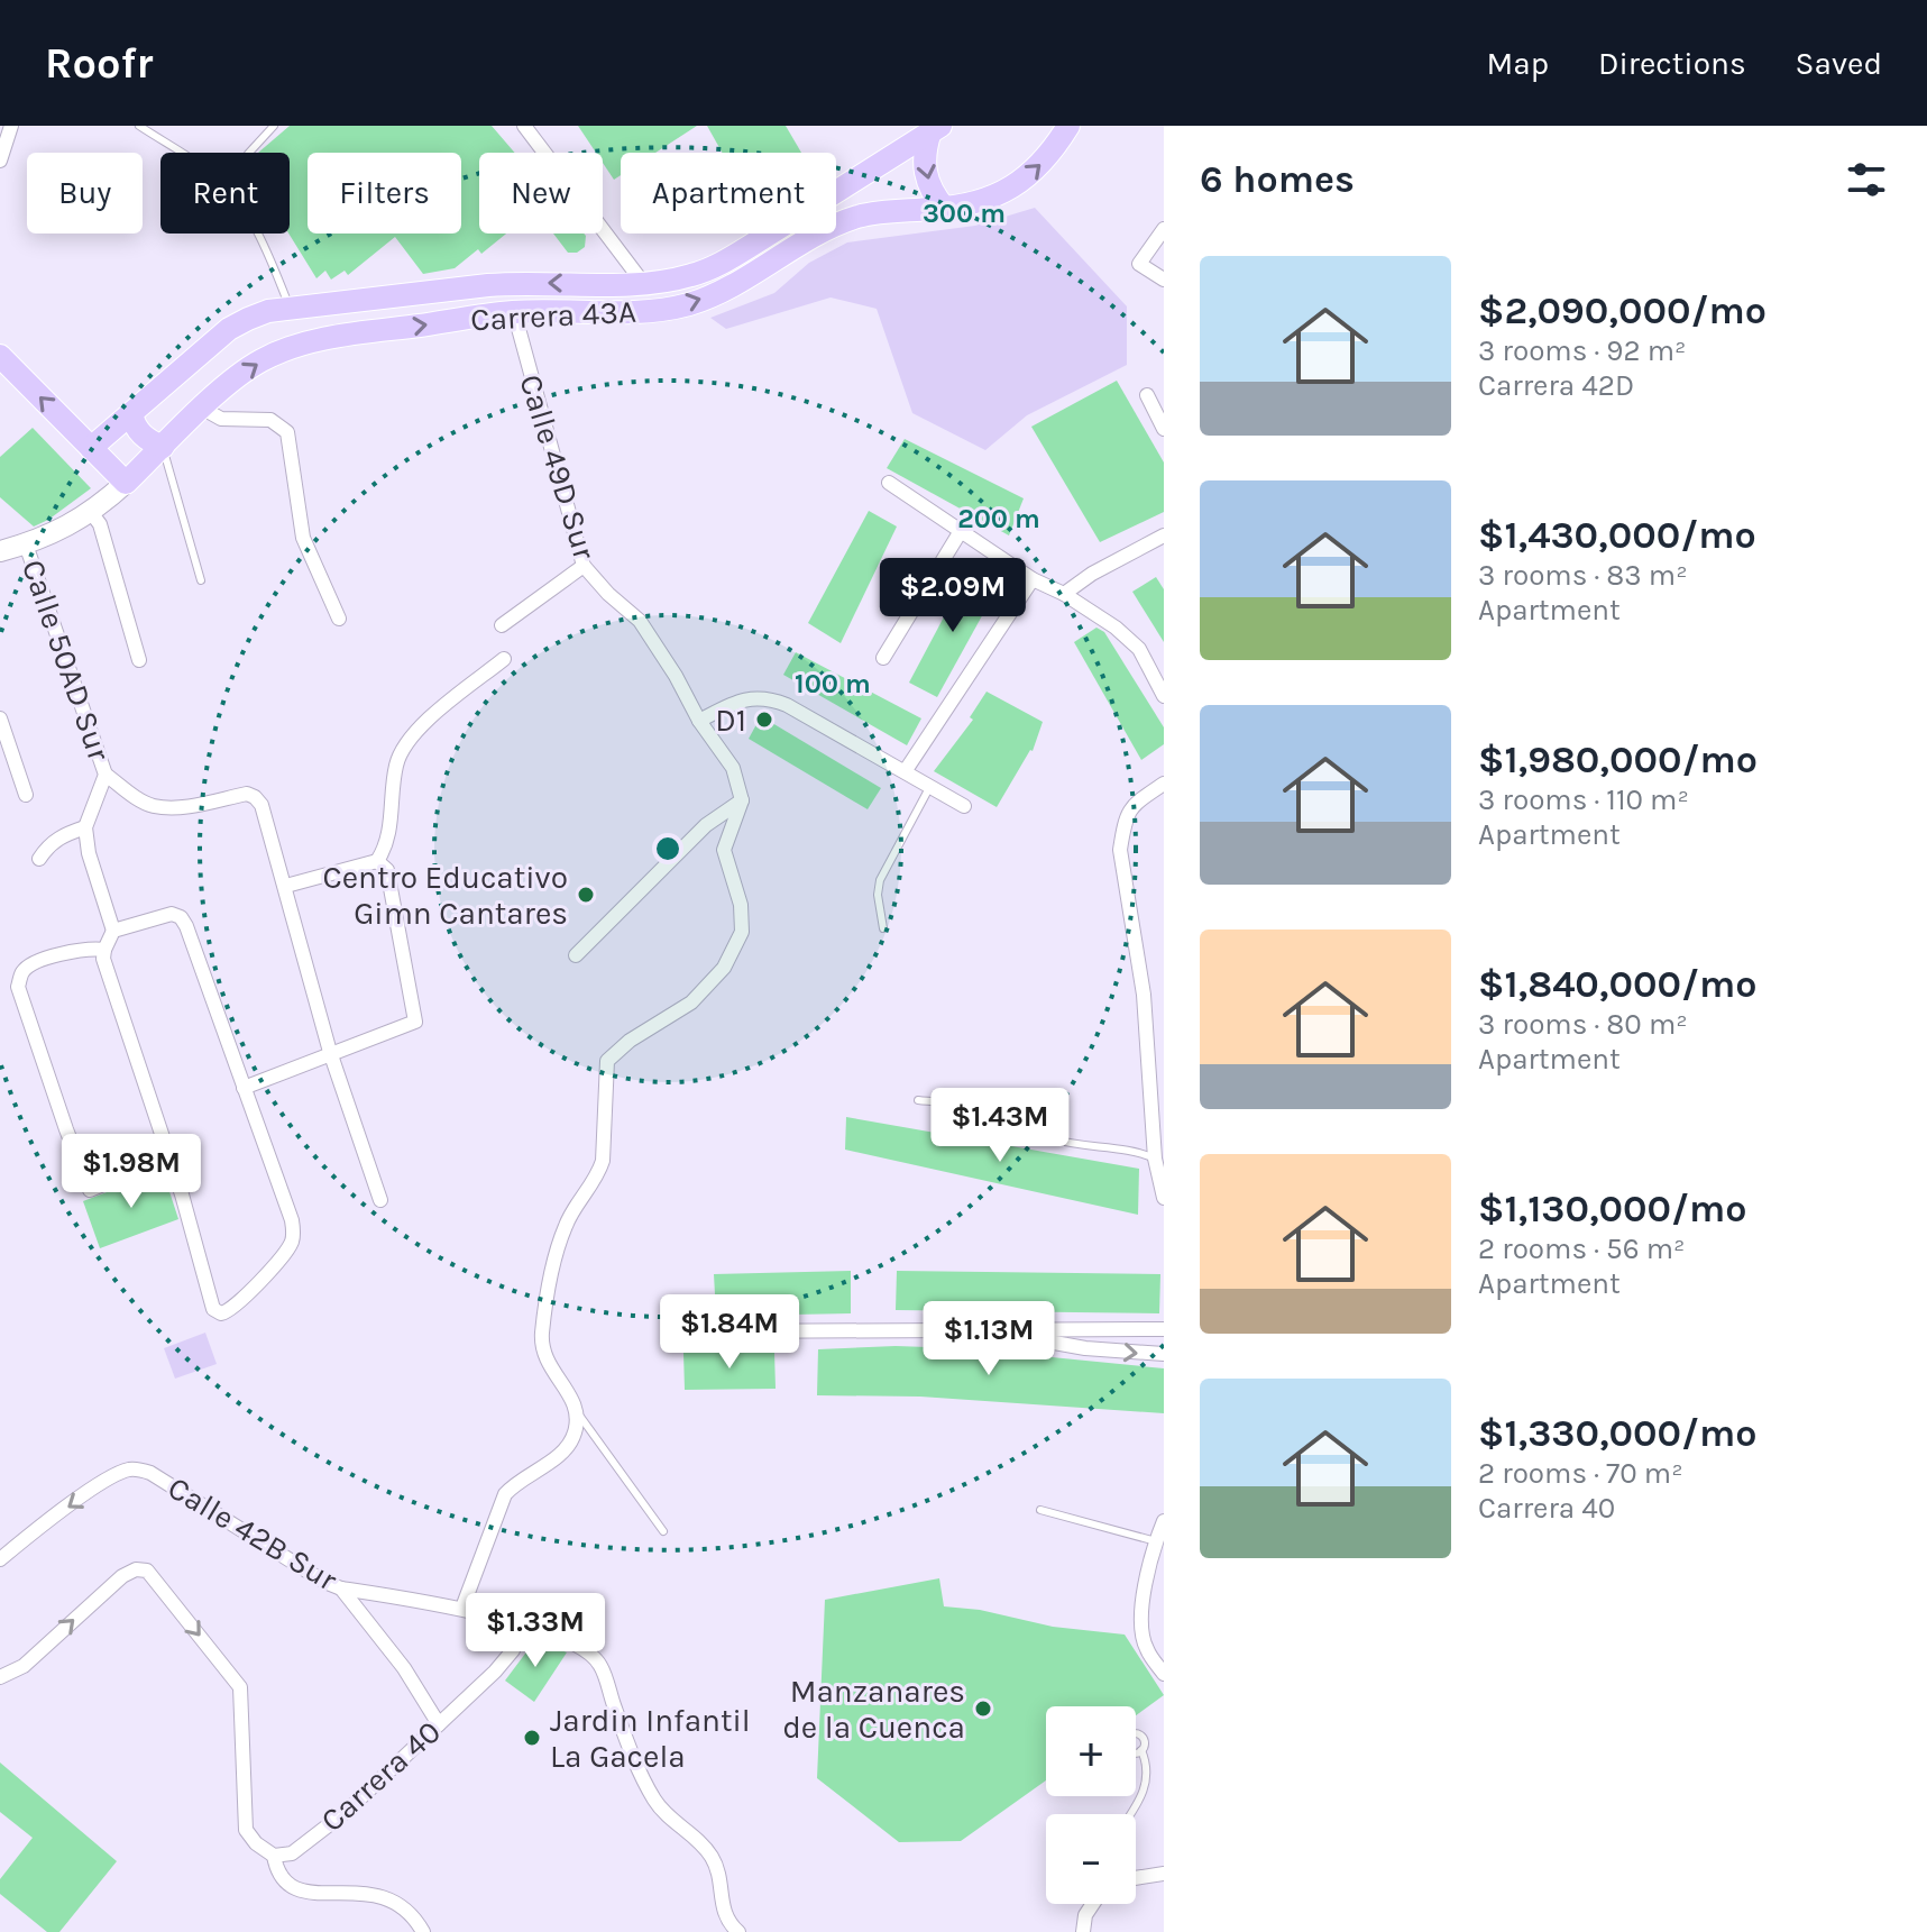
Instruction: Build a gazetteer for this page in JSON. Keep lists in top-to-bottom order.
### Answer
{
  "streets": {
    "main road": ["Carrera 43A"],
    "street": [
      "Calle 49D Sur",
      "Calle 50AD Sur",
      "Calle 42B Sur",
      "Carrera 40"
    ]
  },
  "crossings": [
    ["Carrera 43A", "Calle 49D Sur"],
    ["Carrera 43A", "Calle 50AD Sur"]
  ],
  "one_way": ["Calle 42B Sur"],
  "places": [
    "D1",
    "Centro Educativo Gimn Cantares",
    "Manzanares de la Cuenca",
    "Jardin Infantil La Gacela"
  ],
  "page": {
    "header": "Roofr",
    "nav": ["Map", "Directions", "Saved"],
    "heading": "6 homes",
    "chip": [
      "Buy",
      "Rent",
      "Filters",
      "New",
      "Apartment"
    ],
    "list": [
      {
        "name": "$2,090,000/mo",
        "note": "3 rooms · 92 m² · Carrera 42D"
      },
      {
        "name": "$1,430,000/mo",
        "note": "3 rooms · 83 m² · Apartment"
      },
      {
        "name": "$1,980,000/mo",
        "note": "3 rooms · 110 m² · Apartment"
      },
      {
        "name": "$1,840,000/mo",
        "note": "3 rooms · 80 m² · Apartment"
      },
      {
        "name": "$1,130,000/mo",
        "note": "2 rooms · 56 m² · Apartment"
      },
      {
        "name": "$1,330,000/mo",
        "note": "2 rooms · 70 m² · Carrera 40"
      }
    ],
    "price": [
      "$2.09M",
      "$1.43M",
      "$1.98M",
      "$1.84M",
      "$1.13M",
      "$1.33M"
    ],
    "map_buttons": ["+", "−"]
  },
  "rings": ["300 m", "200 m", "100 m"]
}
